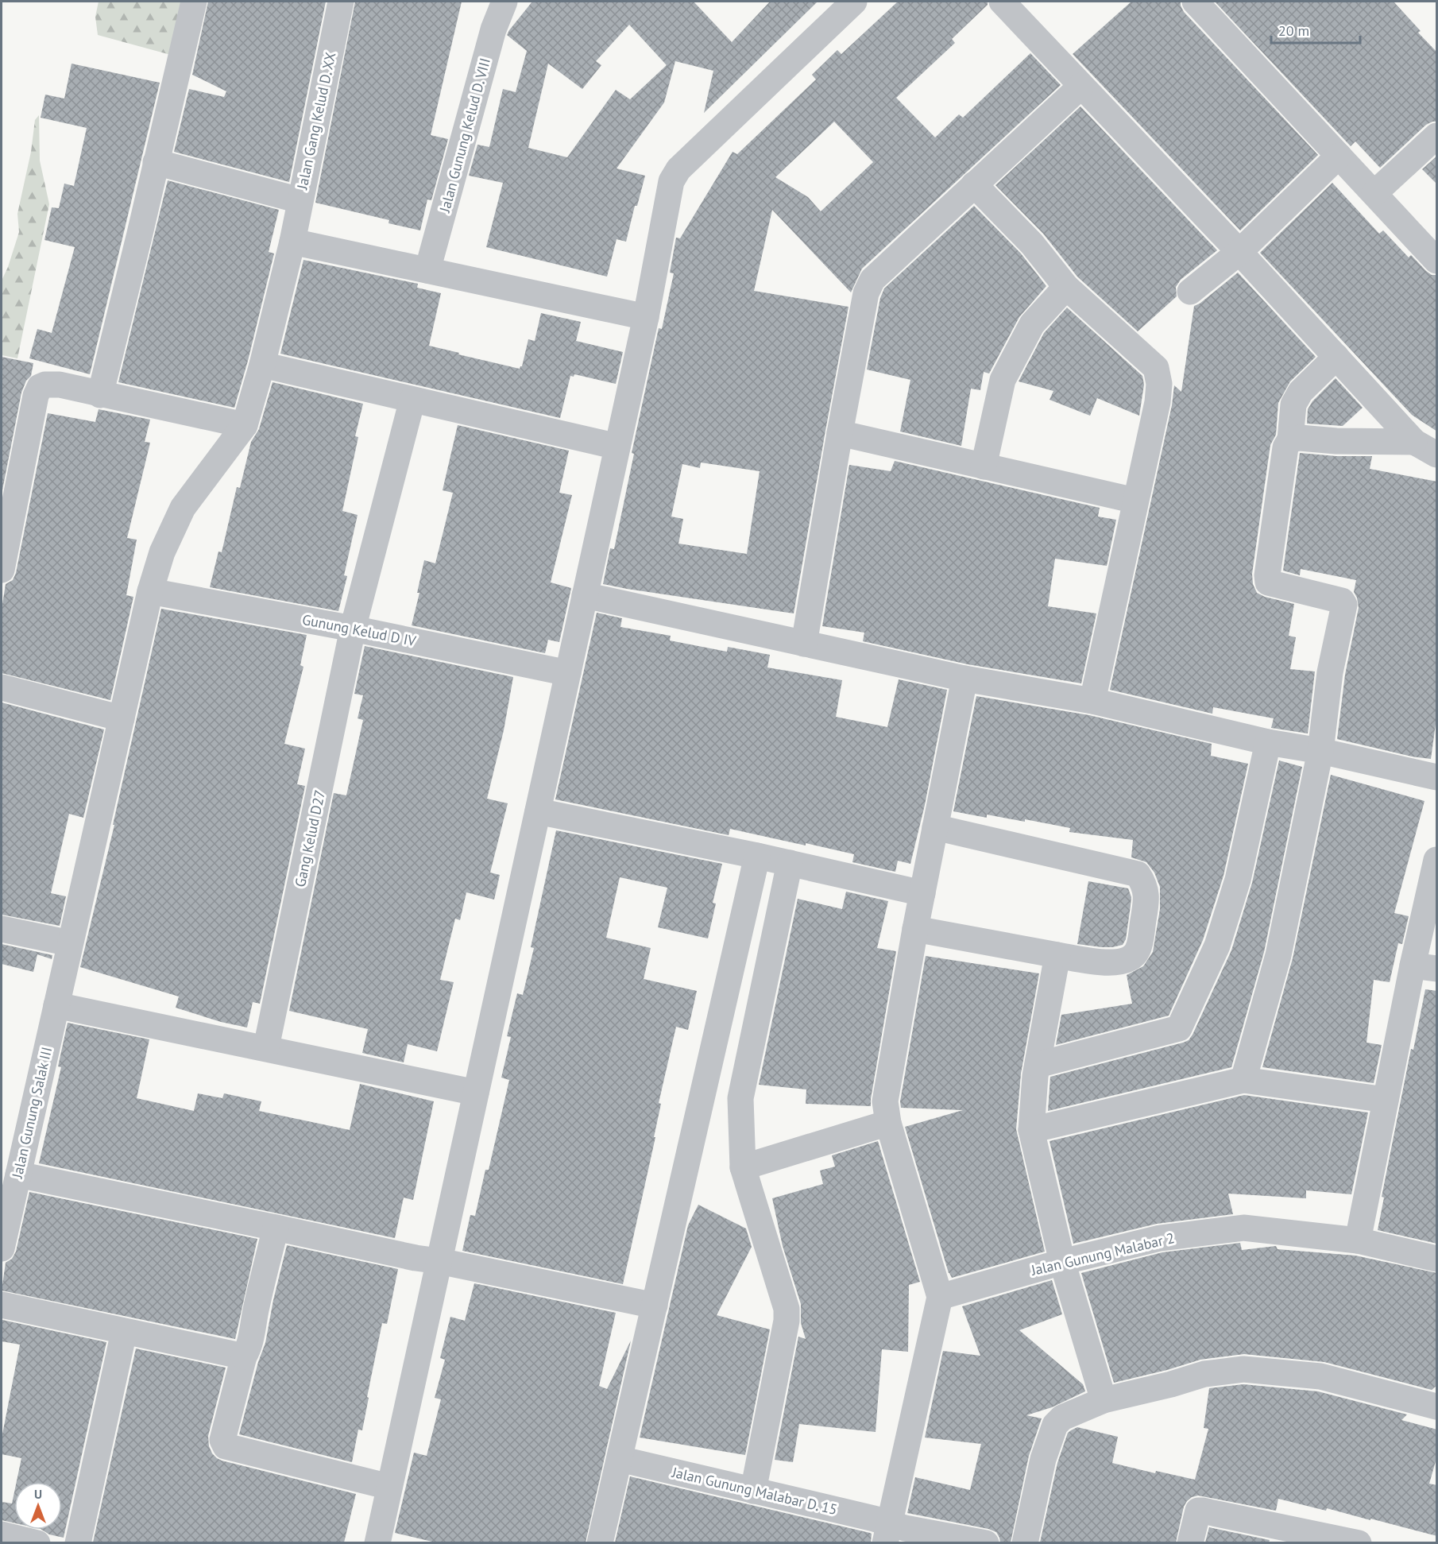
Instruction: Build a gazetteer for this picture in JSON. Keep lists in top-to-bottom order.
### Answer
{
  "streets": {
    "street": [
      "Jalan Gang Kelud D. XX",
      "Jalan Gunung Kelud D. VIII",
      "Gunung Kelud D IV",
      "Gang Kelud D27",
      "Jalan Gunung Salak III",
      "Jalan Gunung Malabar 2",
      "Jalan Gunung Malabar D. 15"
    ]
  },
  "crossings": [
    ["Jalan Gang Kelud D. XX", "Jalan Gunung Salak III"],
    ["Gunung Kelud D IV", "Gang Kelud D27"],
    ["Gunung Kelud D IV", "Jalan Gunung Salak III"]
  ],
  "scale_bar": "20 m",
  "north": "top"
}
